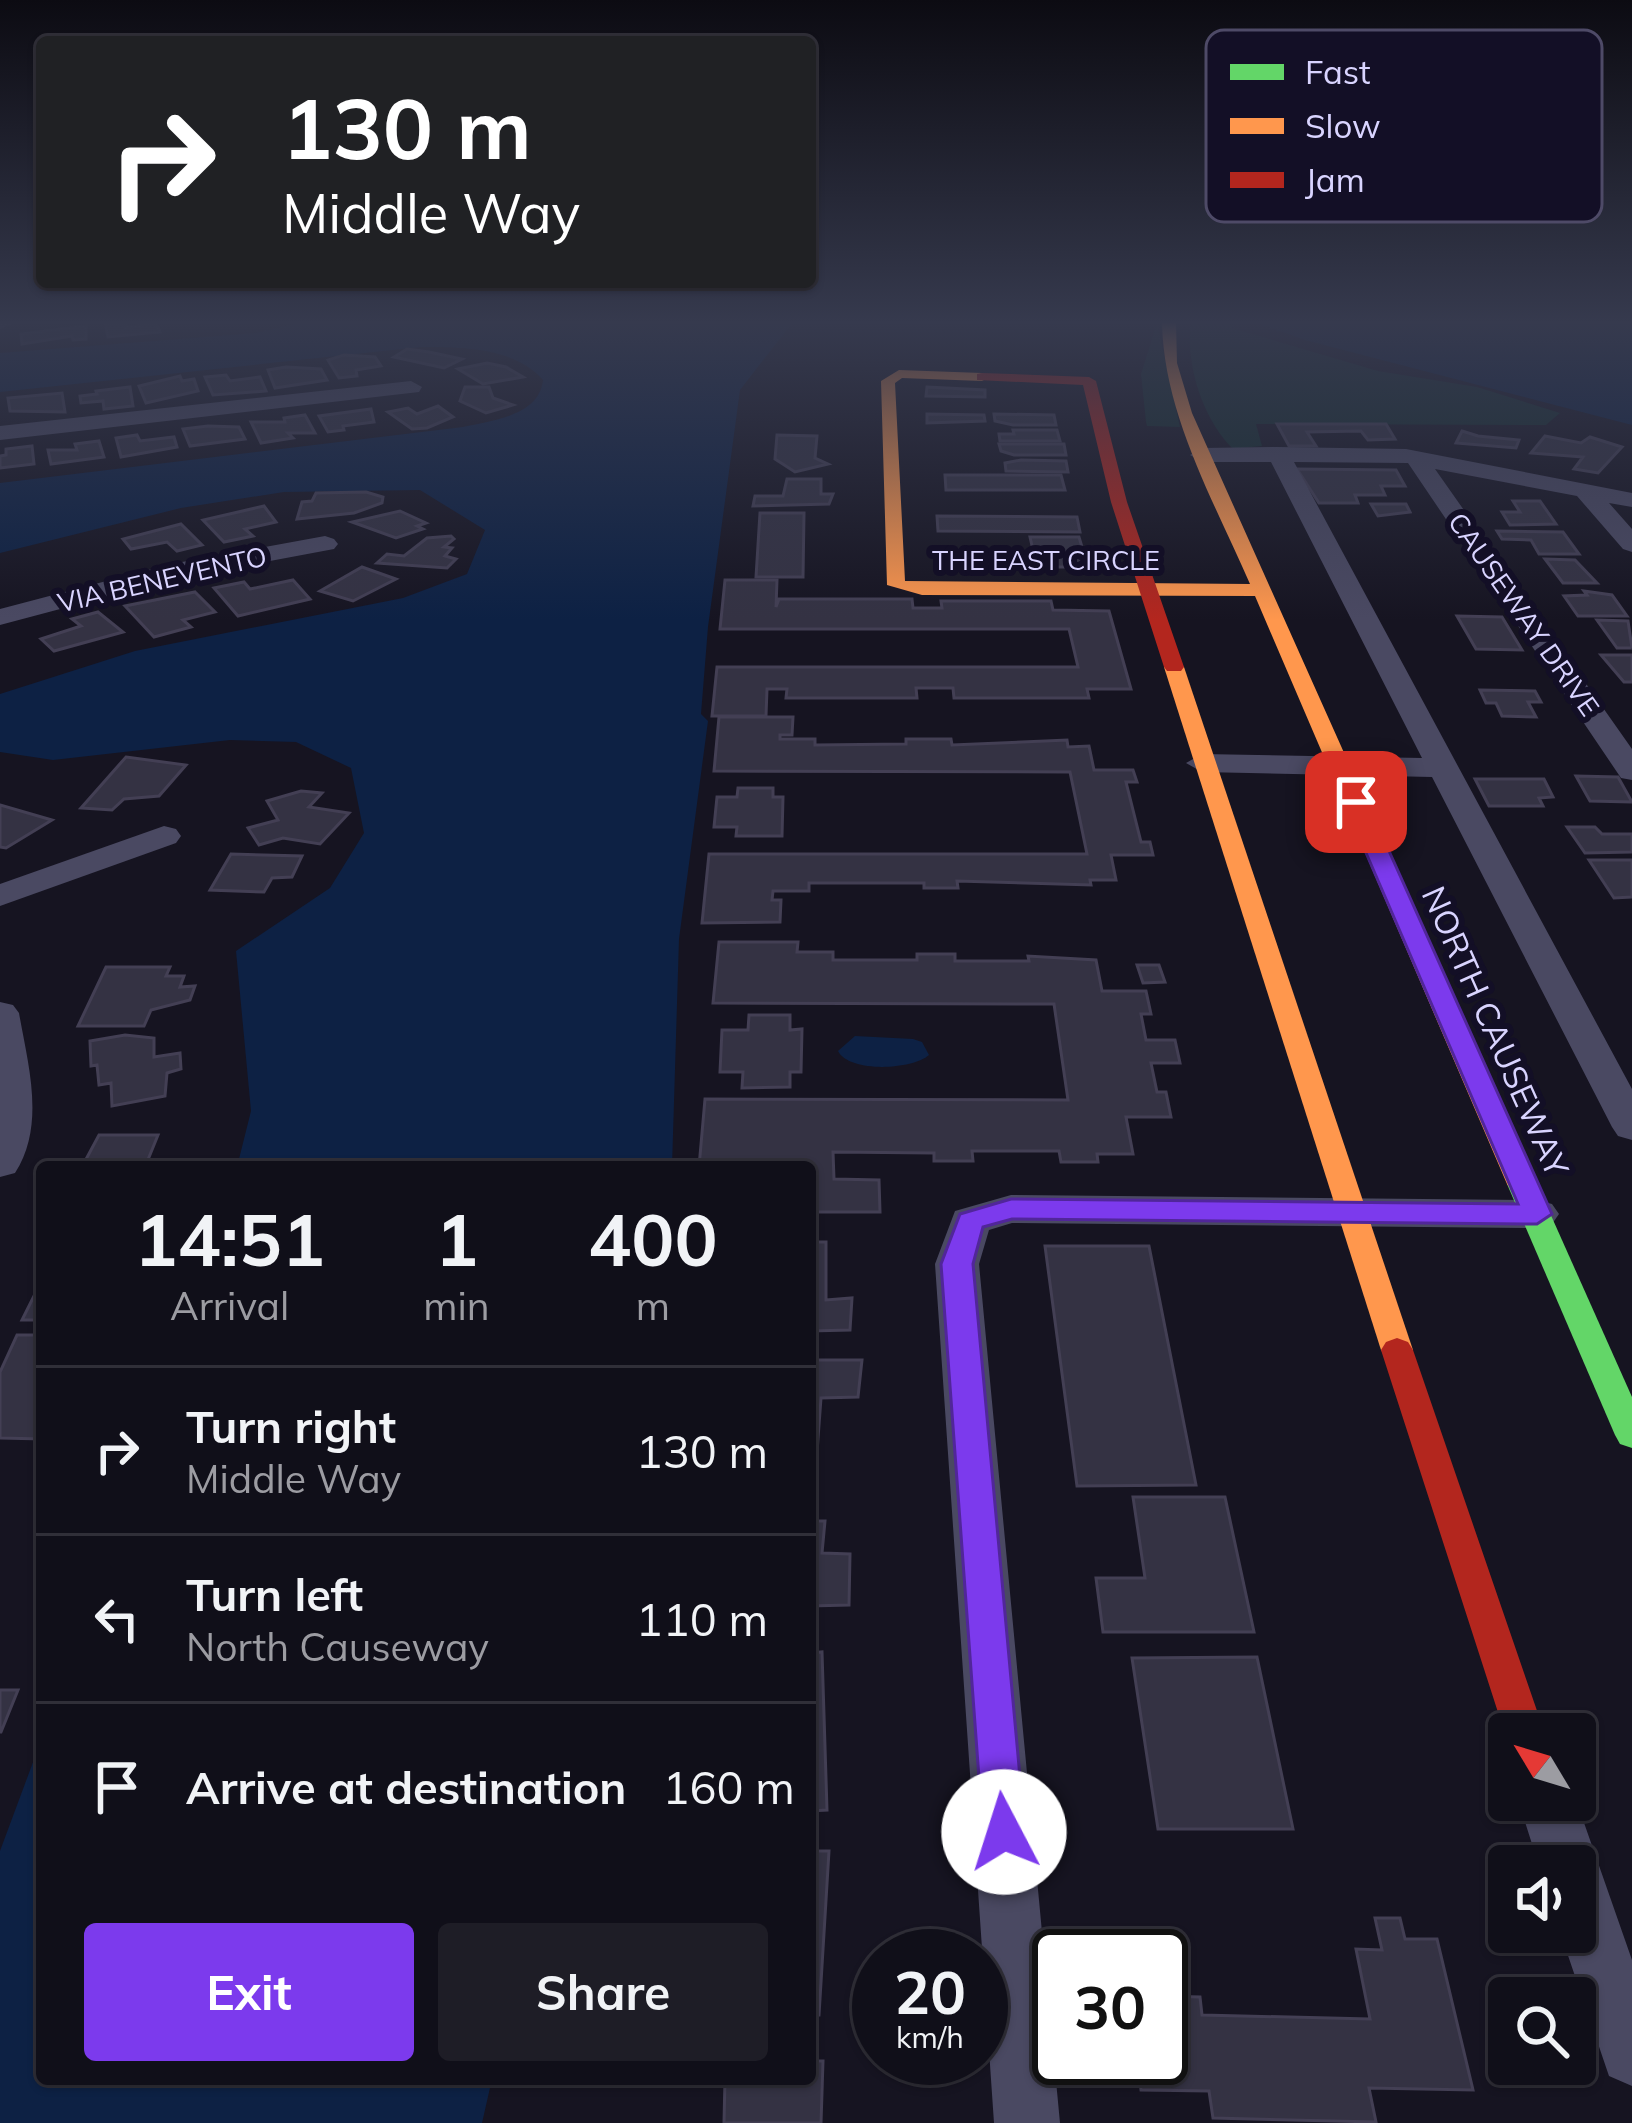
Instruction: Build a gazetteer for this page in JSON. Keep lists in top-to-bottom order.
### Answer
{
  "streets": {
    "street": [
      "THE EAST CIRCLE",
      "VIA BENEVENTO",
      "CAUSEWAY DRIVE",
      "NORTH CAUSEWAY"
    ]
  },
  "crossings": [
    ["THE EAST CIRCLE", "NORTH CAUSEWAY"]
  ],
  "legend": ["Fast", "Slow", "Jam"],
  "north": "top left",
  "page": {
    "turn": ["130 m", "Middle Way"],
    "eta": [
      "14:51",
      "Arrival",
      "1",
      "min",
      "400",
      "m"
    ],
    "list": [
      {
        "name": "Turn right",
        "note": "Middle Way",
        "value": "130 m"
      },
      {
        "name": "Turn left",
        "note": "North Causeway",
        "value": "110 m"
      },
      {
        "name": "Arrive at destination",
        "value": "160 m"
      }
    ],
    "buttons": ["Exit", "Share"],
    "speed": "20 km/h",
    "limit": "30"
  }
}
